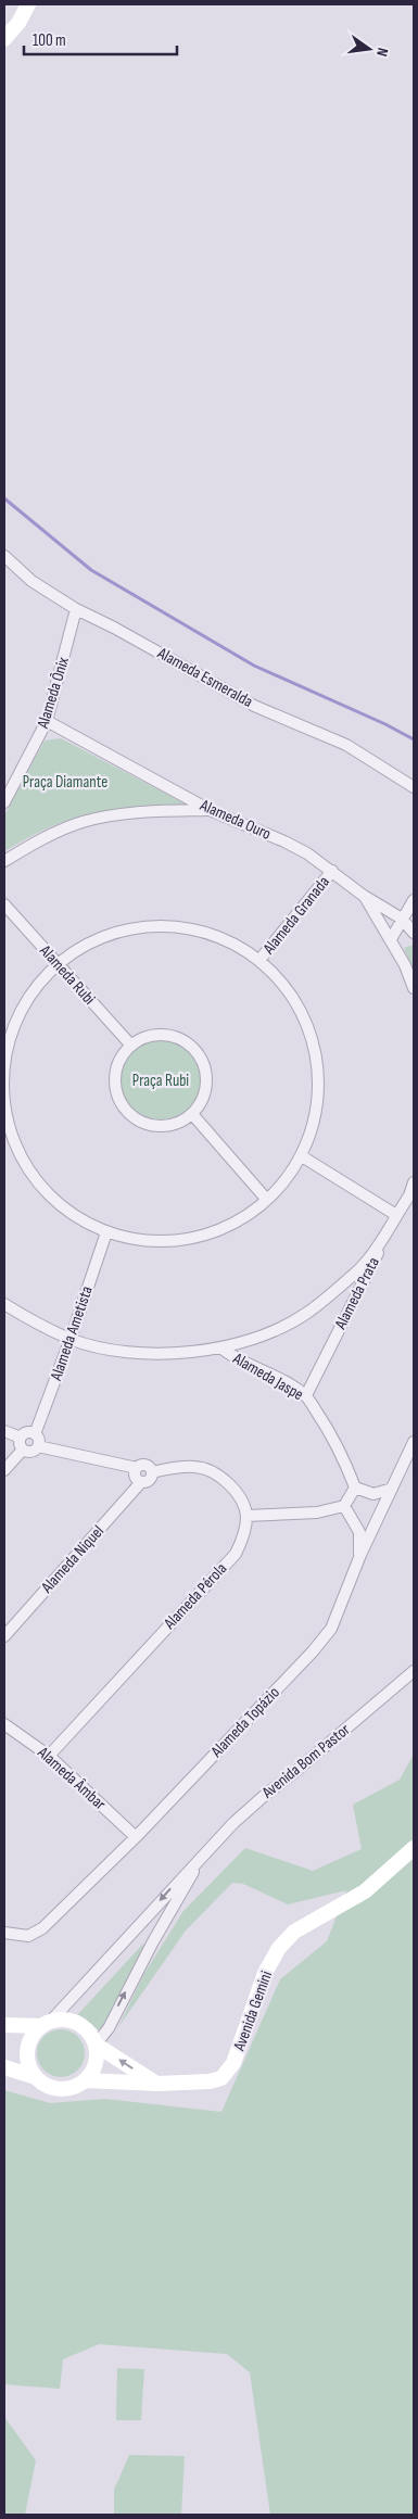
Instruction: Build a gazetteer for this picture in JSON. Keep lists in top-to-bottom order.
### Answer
{
  "streets": {
    "street": [
      "Alameda Esmeralda",
      "Alameda Ônix",
      "Alameda Ouro",
      "Alameda Granada",
      "Alameda Rubi",
      "Alameda Prata",
      "Alameda Ametista",
      "Alameda Jaspe",
      "Alameda Niquel",
      "Alameda Pérola",
      "Alameda Topázio",
      "Avenida Bom Pastor",
      "Alameda Âmbar",
      "Avenida Gemini"
    ]
  },
  "crossings": [
    ["Alameda Esmeralda", "Alameda Ônix"],
    ["Alameda Ônix", "Alameda Ouro"],
    ["Alameda Ouro", "Alameda Granada"],
    ["Alameda Prata", "Alameda Jaspe"],
    ["Alameda Pérola", "Alameda Âmbar"],
    ["Alameda Topázio", "Alameda Âmbar"],
    ["Avenida Bom Pastor", "Avenida Gemini"]
  ],
  "parks": ["Praça Diamante", "Praça Rubi"],
  "scale_bar": "100 m",
  "north": "right"
}
